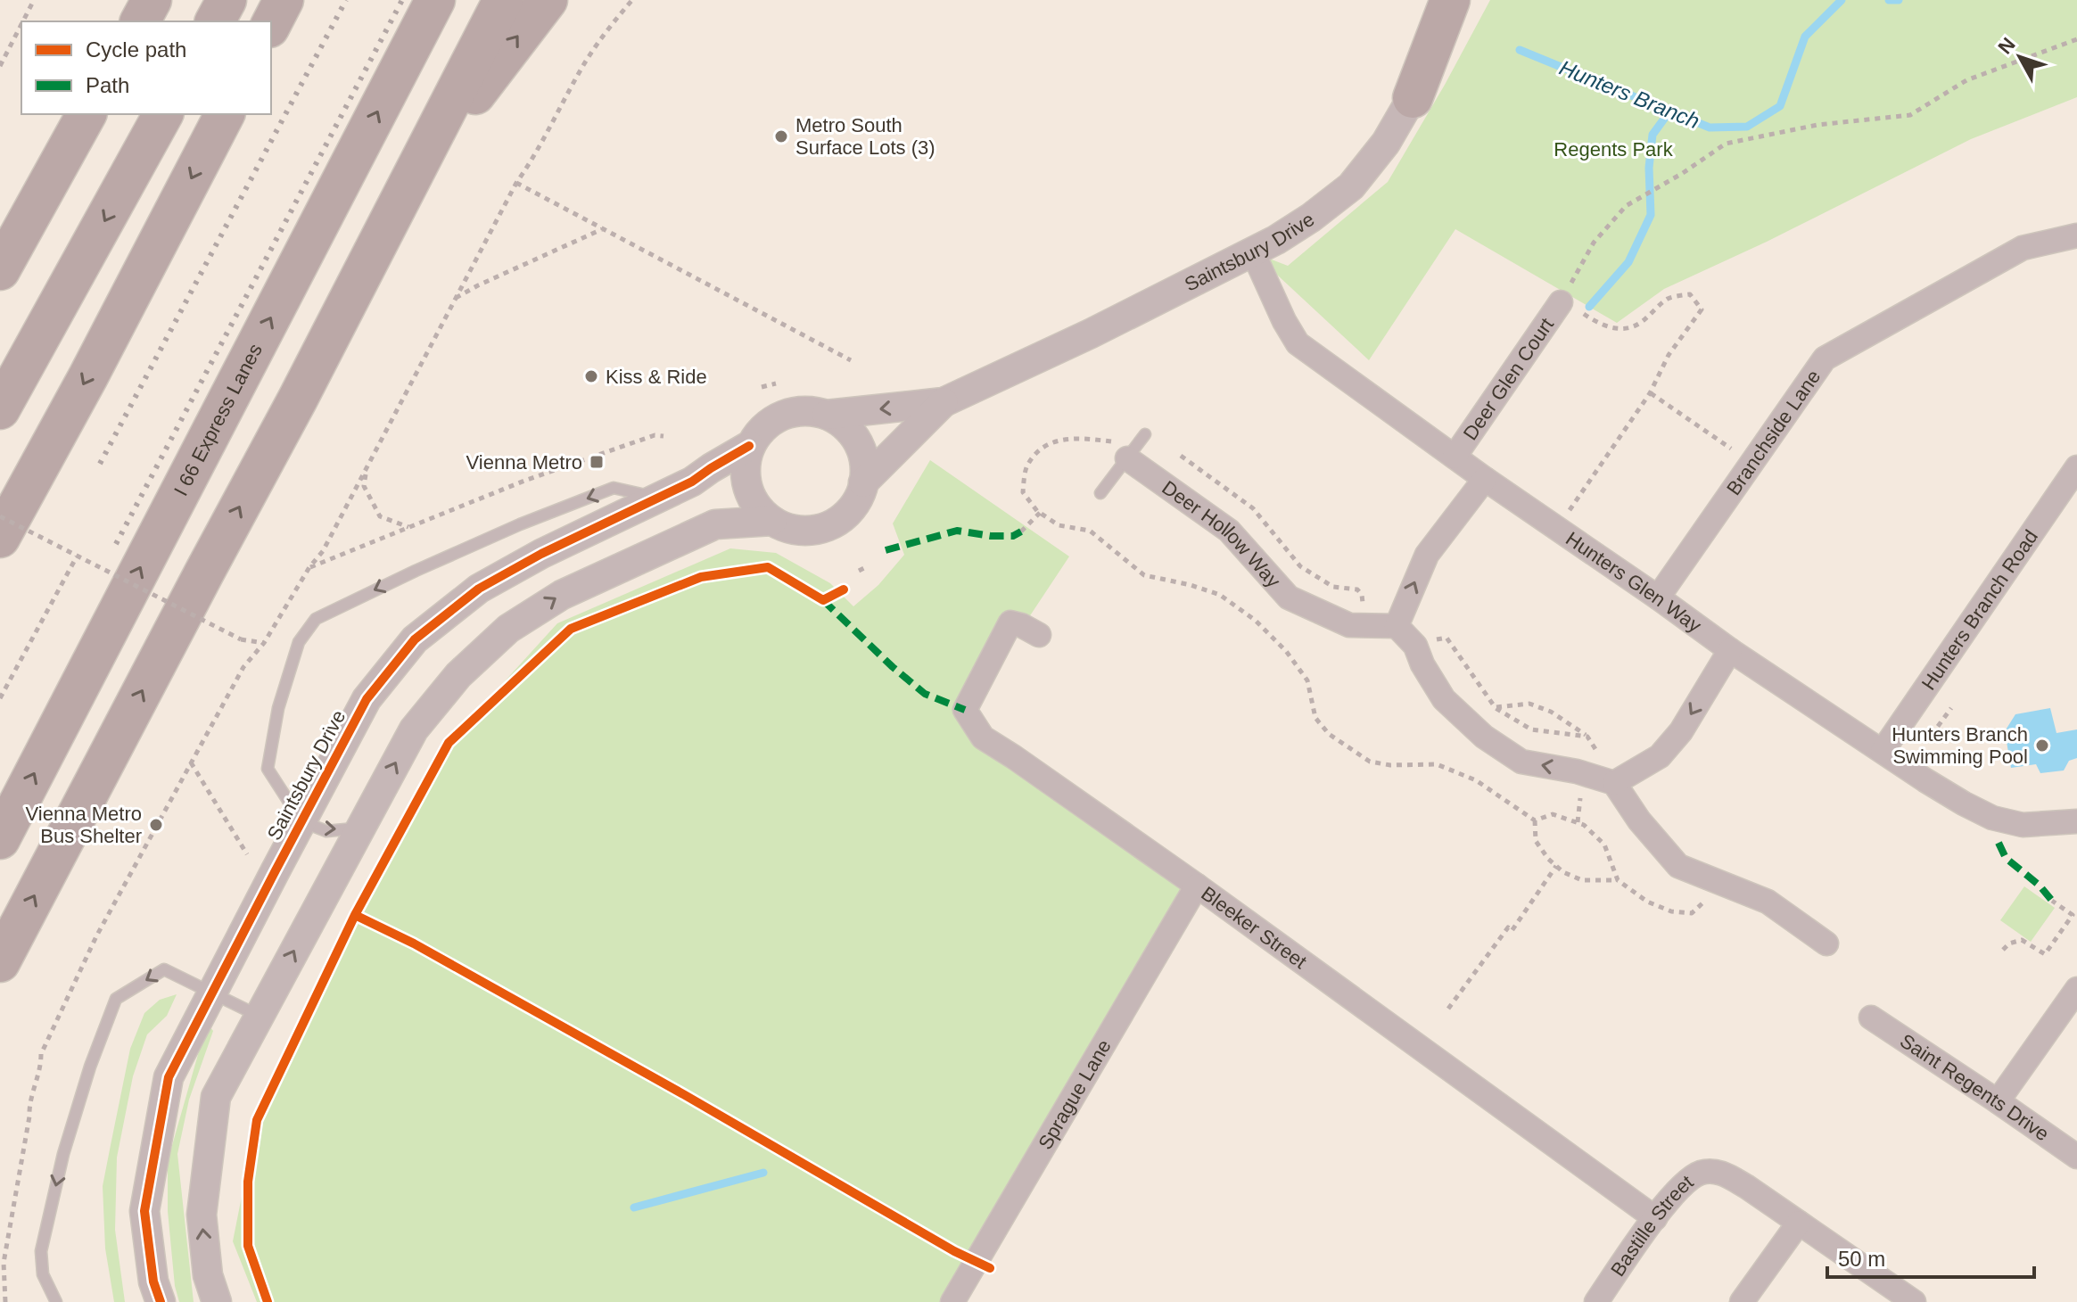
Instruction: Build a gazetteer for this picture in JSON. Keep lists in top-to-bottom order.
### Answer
{
  "streets": {
    "highway": ["I 66 Express Lanes"],
    "street": [
      "Saintsbury Drive",
      "Deer Glen Court",
      "Branchside Lane",
      "Deer Hollow Way",
      "Hunters Glen Way",
      "Hunters Branch Road",
      "Bleeker Street",
      "Saint Regents Drive",
      "Sprague Lane",
      "Bastille Street"
    ]
  },
  "crossings": [
    ["Saintsbury Drive", "Hunters Glen Way"],
    ["Deer Glen Court", "Hunters Glen Way"],
    ["Branchside Lane", "Hunters Glen Way"],
    ["Hunters Glen Way", "Hunters Branch Road"],
    ["Bleeker Street", "Sprague Lane"],
    ["Bleeker Street", "Bastille Street"]
  ],
  "water": ["Hunters Branch"],
  "parks": ["Regents Park"],
  "places": {
    "other": [
      "Metro South Surface Lots (3)",
      "Kiss & Ride",
      "Hunters Branch Swimming Pool",
      "Vienna Metro Bus Shelter"
    ],
    "transit": ["Vienna Metro"]
  },
  "legend": ["Cycle path", "Path"],
  "scale_bar": "50 m",
  "north": "top left"
}
